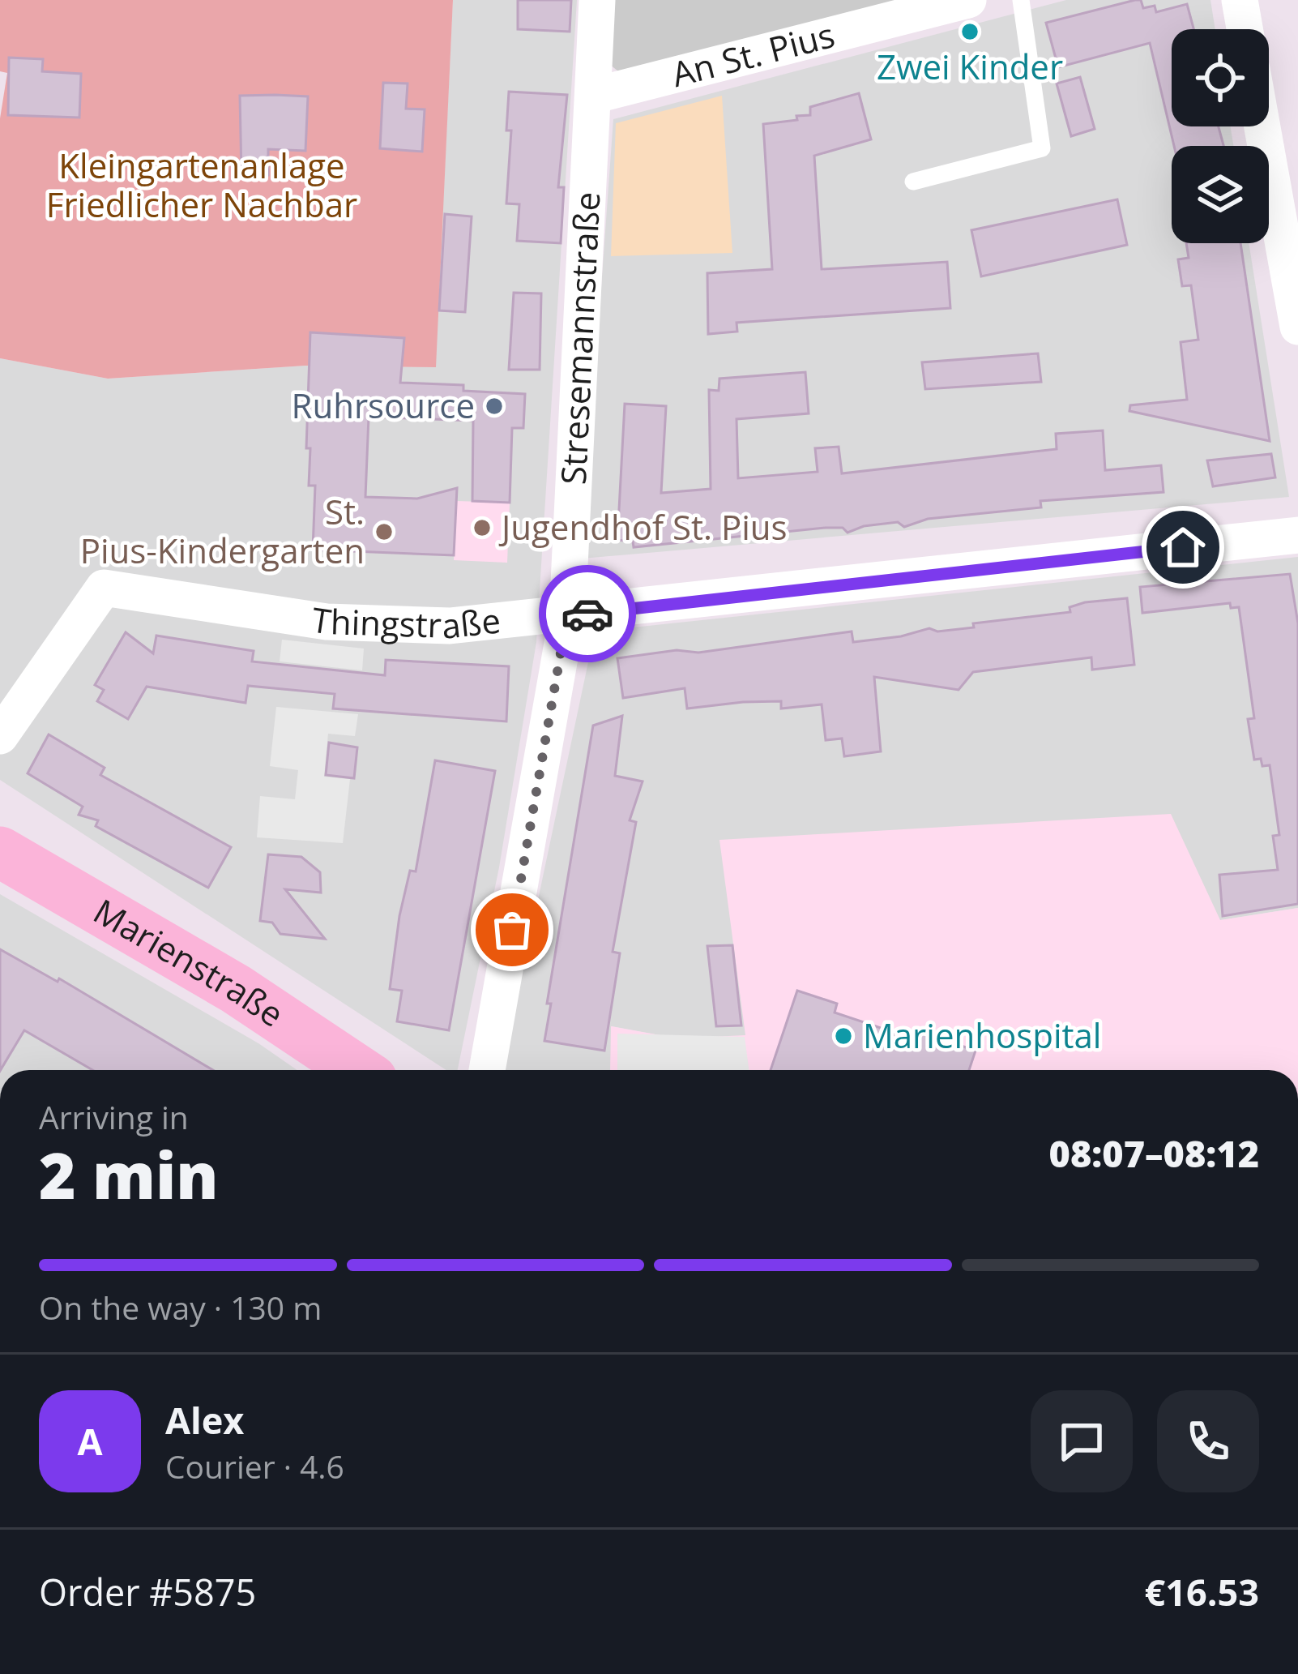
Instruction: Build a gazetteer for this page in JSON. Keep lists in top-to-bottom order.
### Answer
{
  "streets": {
    "main road": ["Marienstraße"],
    "street": ["An St. Pius", "Stresemannstraße", "Thingstraße"]
  },
  "crossings": [
    ["An St. Pius", "Stresemannstraße"],
    ["Stresemannstraße", "Thingstraße"]
  ],
  "parks": ["Kleingartenanlage Friedlicher Nachbar"],
  "places": [
    "Zwei Kinder",
    "Ruhrsource",
    "Jugendhof St. Pius",
    "St. Pius-Kindergarten",
    "Marienhospital"
  ],
  "page": {
    "heading": ["2 min", "Arriving in", "08:07–08:12"],
    "panel": [
      "Alex",
      "Courier · 4.6",
      "Order #5875",
      "€16.53"
    ],
    "bar": "On the way · 130 m",
    "round": "A"
  }
}
